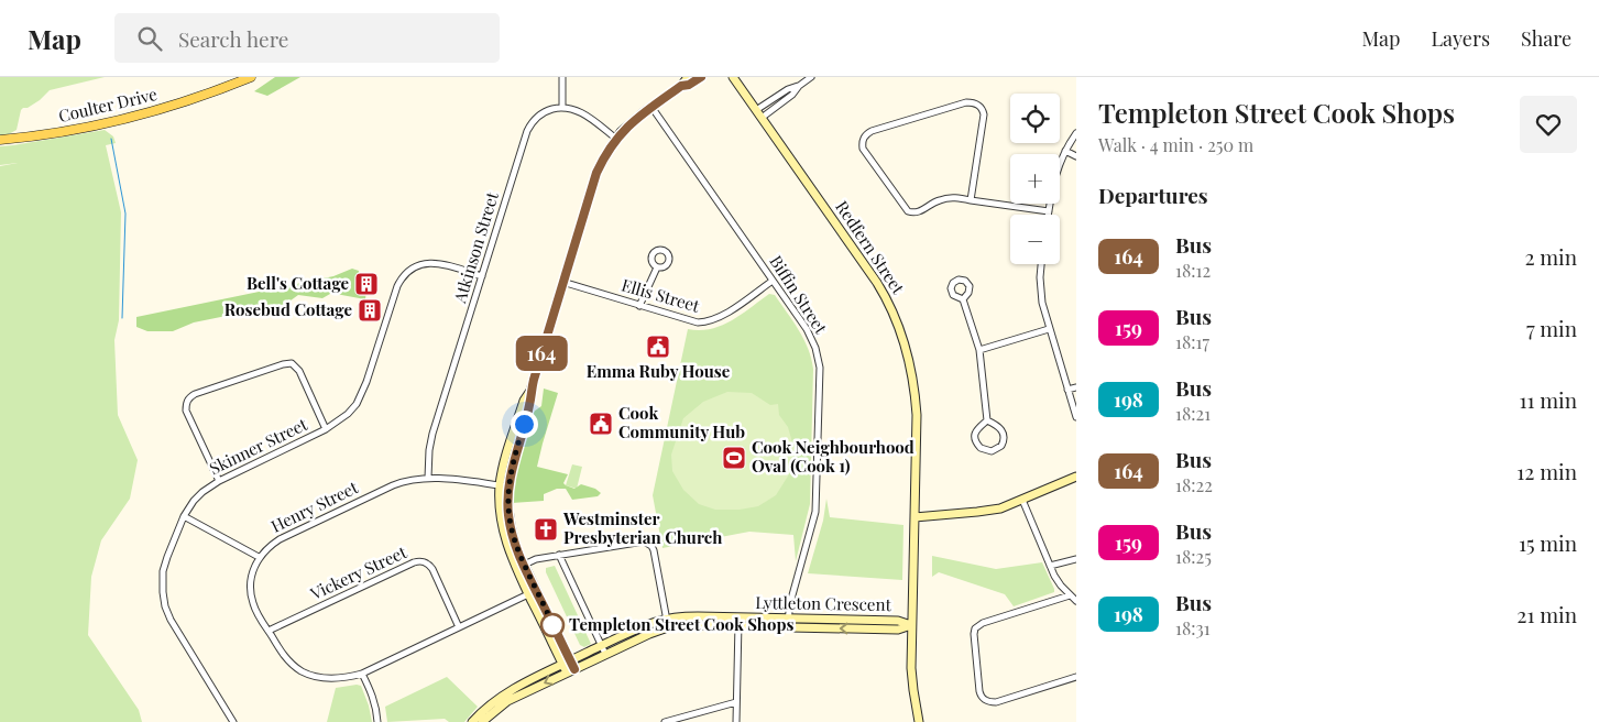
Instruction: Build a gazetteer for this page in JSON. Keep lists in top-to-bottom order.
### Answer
{
  "streets": {
    "main road": ["Coulter Drive"],
    "street": [
      "Atkinson Street",
      "Redfern Street",
      "Biffin Street",
      "Ellis Street",
      "Skinner Street",
      "Henry Street",
      "Vickery Street",
      "Lyttleton Crescent"
    ]
  },
  "crossings": [
    ["Atkinson Street", "Skinner Street"],
    ["Atkinson Street", "Henry Street"],
    ["Redfern Street", "Lyttleton Crescent"],
    ["Biffin Street", "Ellis Street"],
    ["Biffin Street", "Lyttleton Crescent"]
  ],
  "places": {
    "building": ["Bell's Cottage", "Rosebud Cottage"],
    "public building": ["Emma Ruby House", "Cook Community Hub"],
    "sports": ["Cook Neighbourhood Oval (Cook 1)"],
    "church": ["Westminster Presbyterian Church"],
    "other": ["Templeton Street Cook Shops"]
  },
  "lines": ["bus line 164"],
  "page": {
    "header": "Map",
    "search": "Search here",
    "nav": ["Map", "Layers", "Share"],
    "on_map": "164",
    "heading": [
      ["Templeton Street Cook Shops", "Walk · 4 min · 250 m"],
      "Departures"
    ],
    "map_buttons": ["+", "−"],
    "list": [
      {
        "mark": "164",
        "name": "Bus",
        "note": "18:12",
        "value": "2 min"
      },
      {
        "mark": "159",
        "name": "Bus",
        "note": "18:17",
        "value": "7 min"
      },
      {
        "mark": "198",
        "name": "Bus",
        "note": "18:21",
        "value": "11 min"
      },
      {
        "mark": "164",
        "name": "Bus",
        "note": "18:22",
        "value": "12 min"
      },
      {
        "mark": "159",
        "name": "Bus",
        "note": "18:25",
        "value": "15 min"
      },
      {
        "mark": "198",
        "name": "Bus",
        "note": "18:31",
        "value": "21 min"
      }
    ]
  }
}
